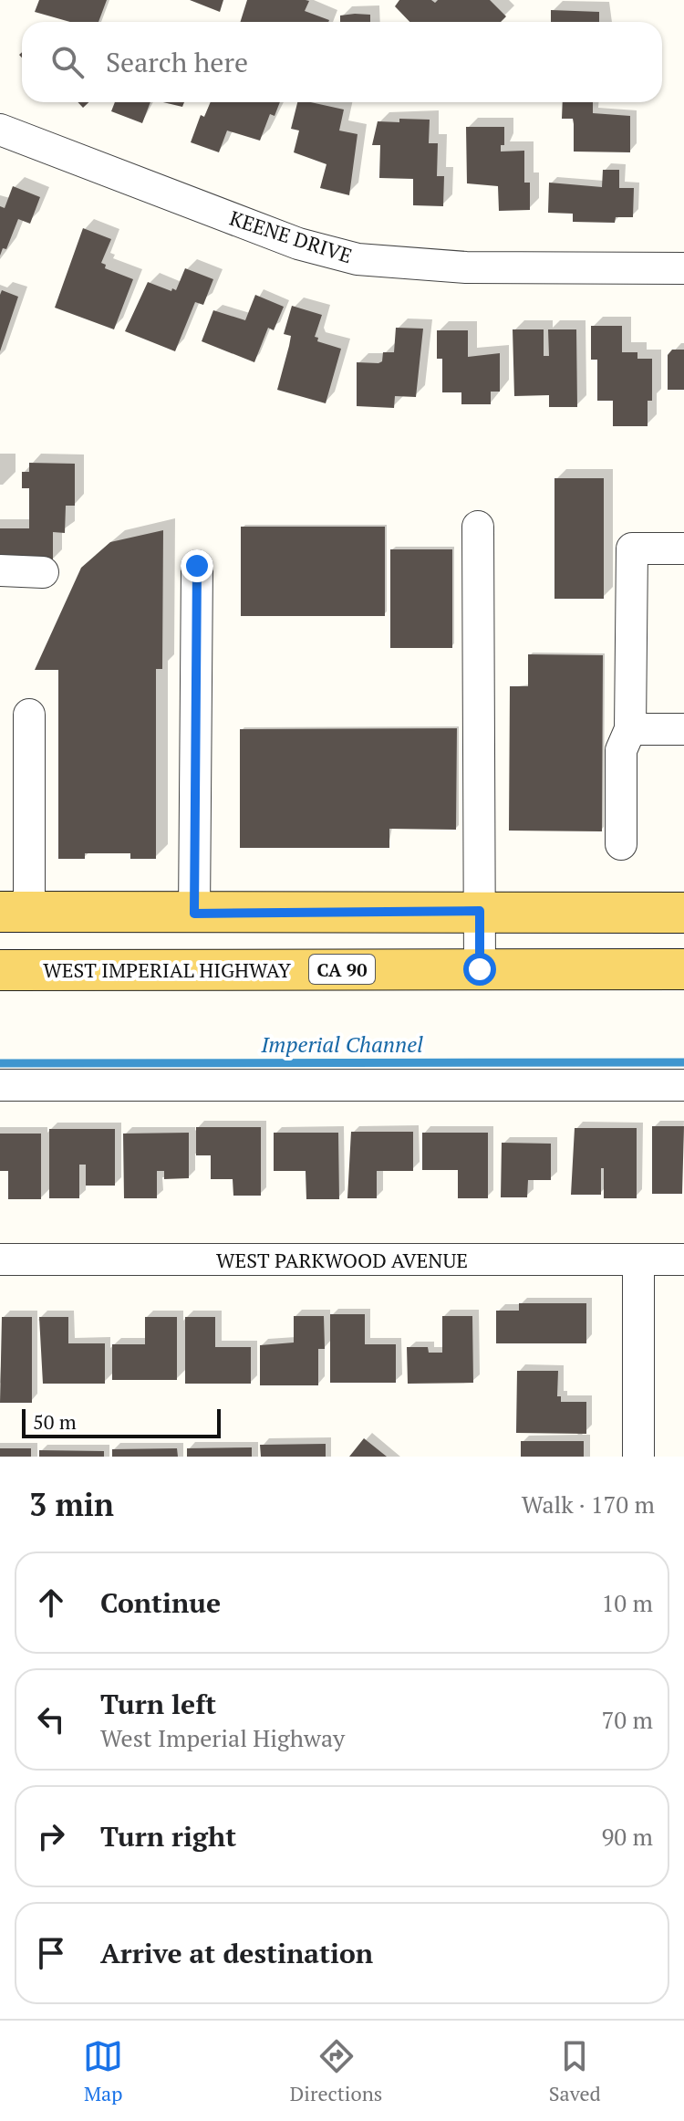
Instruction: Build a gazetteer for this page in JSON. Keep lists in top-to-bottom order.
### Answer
{
  "streets": {
    "main road": ["WEST IMPERIAL HIGHWAY", "CA 90"],
    "street": ["KEENE DRIVE", "WEST PARKWOOD AVENUE"]
  },
  "water": ["Imperial Channel"],
  "scale_bar": "50 m",
  "page": {
    "search": "Search here",
    "scale": "50 m",
    "heading": ["3 min", "Walk · 170 m"],
    "list": [
      ["Continue", "10 m"],
      ["Turn left", "West Imperial Highway", "70 m"],
      ["Turn right", "90 m"],
      "Arrive at destination"
    ],
    "nav": ["Map", "Directions", "Saved"]
  }
}
